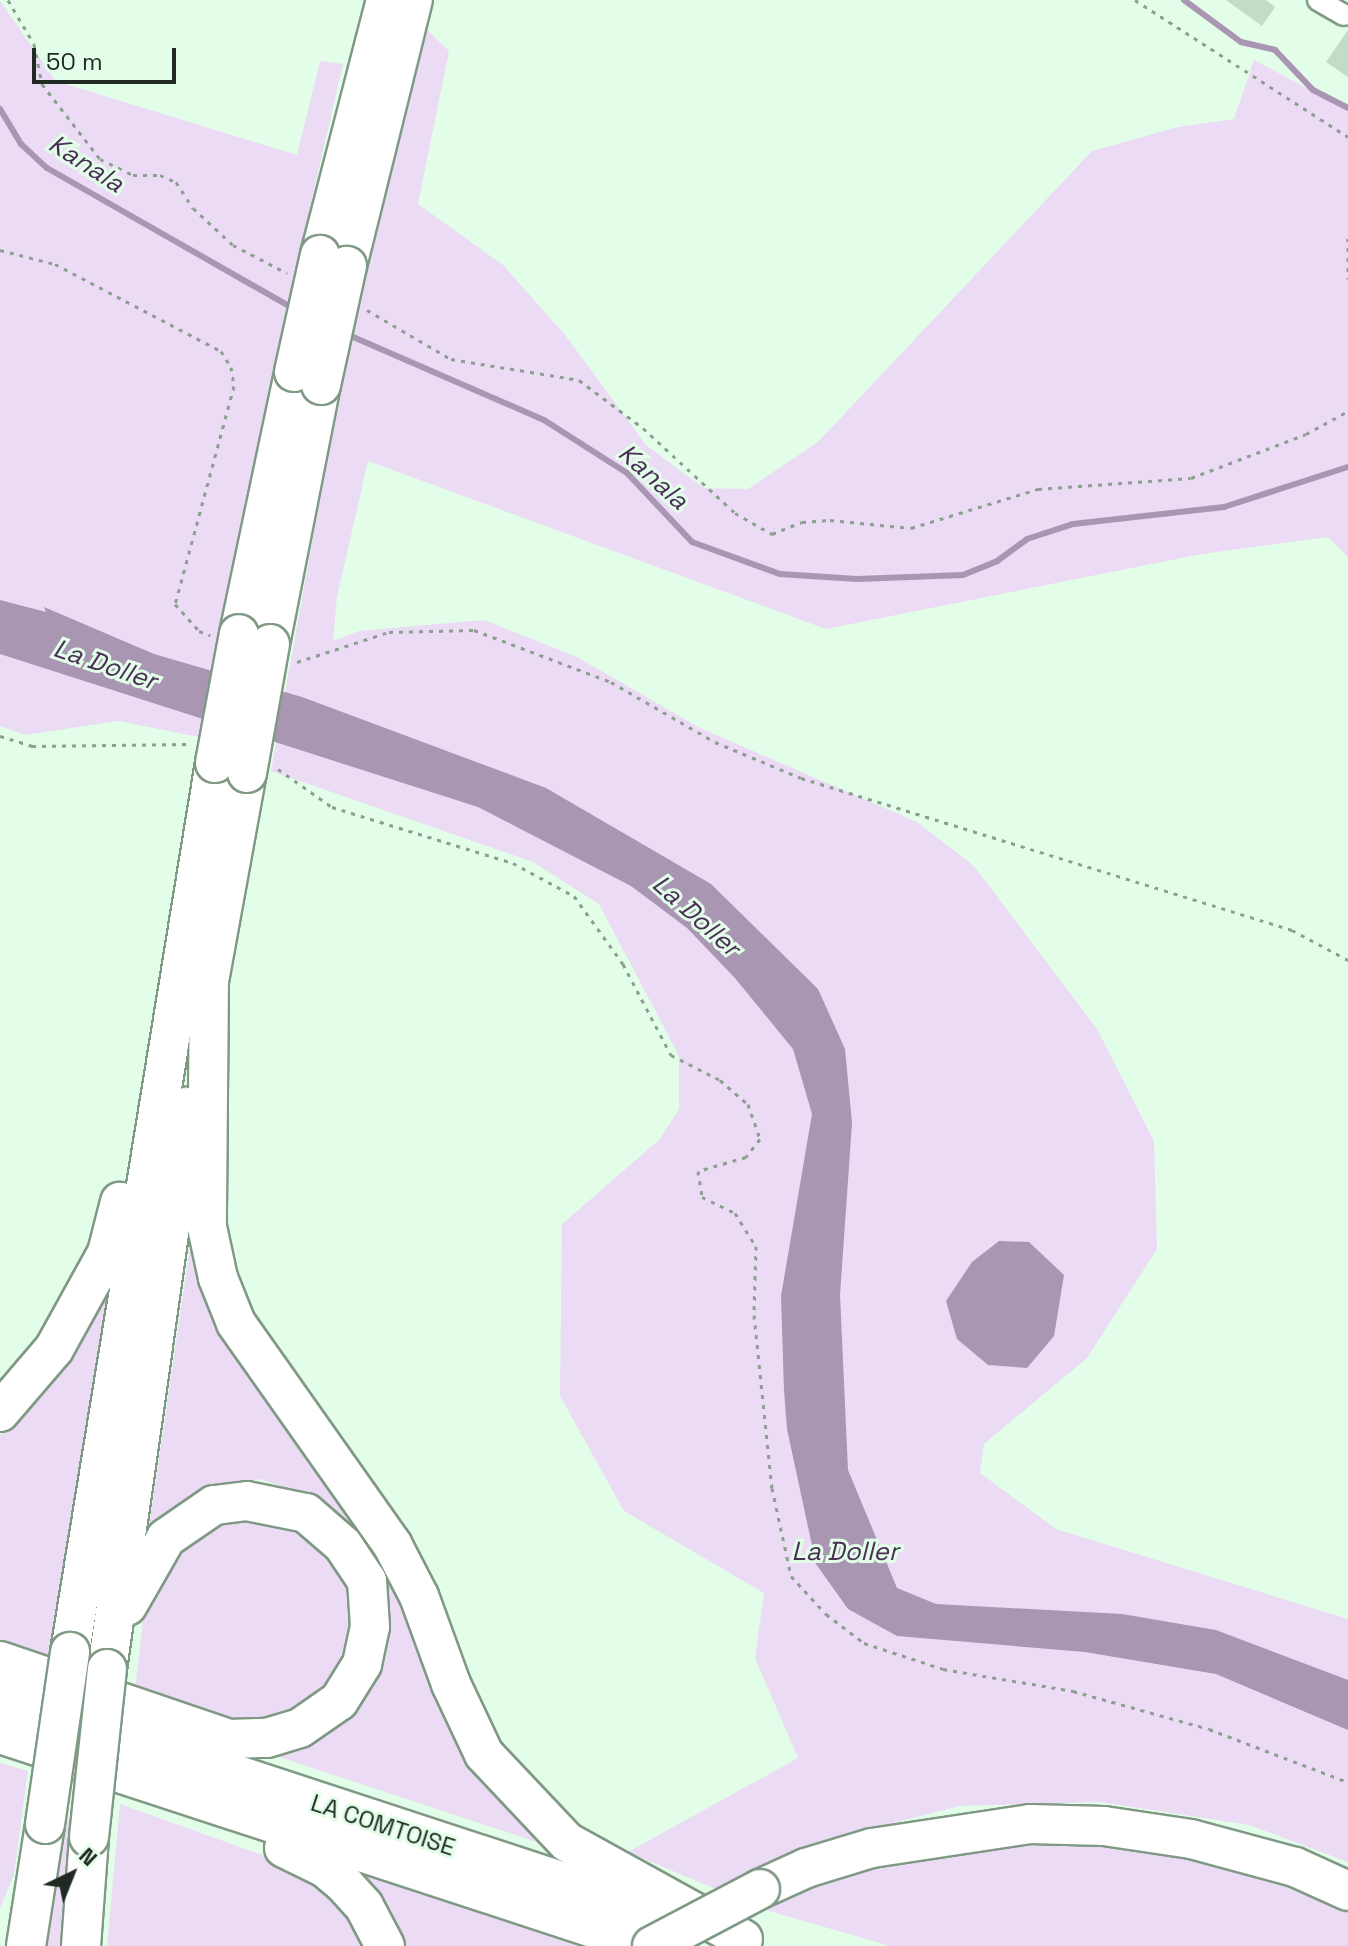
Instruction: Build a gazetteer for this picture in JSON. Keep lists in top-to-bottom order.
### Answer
{
  "streets": {
    "highway": ["LA COMTOISE"]
  },
  "water": ["Kanala", "La Doller"],
  "scale_bar": "50 m",
  "north": "top right"
}
